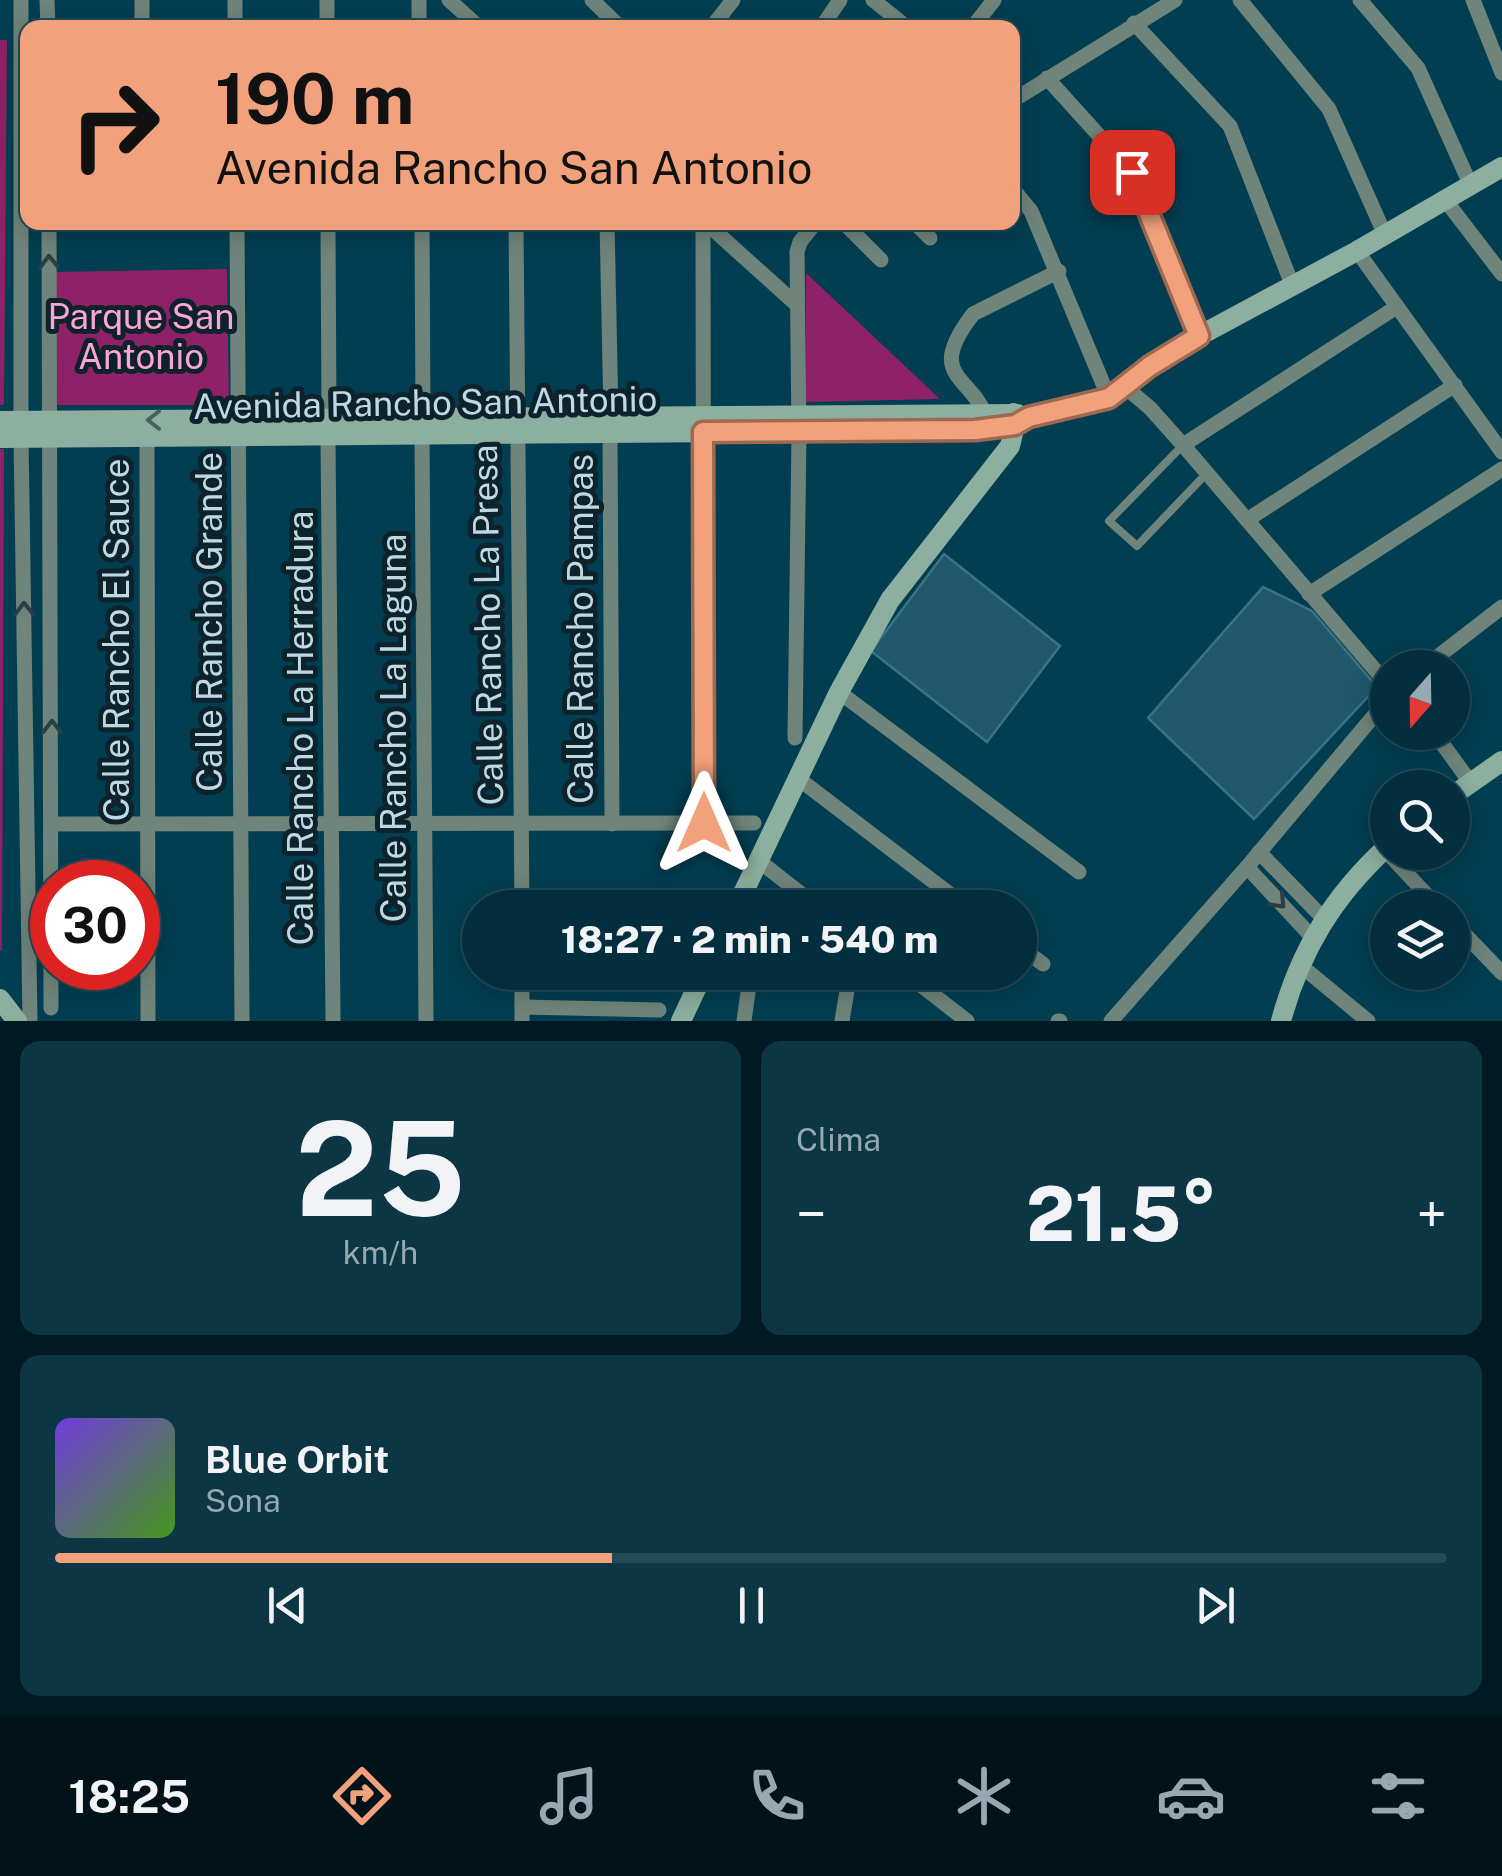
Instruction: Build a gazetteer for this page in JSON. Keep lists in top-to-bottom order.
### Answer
{
  "streets": {
    "street": [
      "Avenida Rancho San Antonio",
      "Calle Rancho Grande",
      "Calle Rancho La Presa",
      "Calle Rancho Pampas",
      "Calle Rancho El Sauce",
      "Calle Rancho La Herradura",
      "Calle Rancho La Laguna"
    ]
  },
  "crossings": [
    ["Avenida Rancho San Antonio", "Calle Rancho Grande"],
    ["Avenida Rancho San Antonio", "Calle Rancho La Presa"],
    ["Avenida Rancho San Antonio", "Calle Rancho Pampas"],
    ["Avenida Rancho San Antonio", "Calle Rancho El Sauce"],
    ["Avenida Rancho San Antonio", "Calle Rancho La Herradura"],
    ["Avenida Rancho San Antonio", "Calle Rancho La Laguna"]
  ],
  "parks": ["Parque San Antonio"],
  "north": "bottom",
  "page": {
    "turn": ["190 m", "Avenida Rancho San Antonio"],
    "limit": "30",
    "trip": "18:27 · 2 min · 540 m",
    "tile": [
      ["25", "km/h"],
      "Clima"
    ],
    "heat": ["−", "21.5°", "+"],
    "song": ["Blue Orbit", "Sona"],
    "tabs": "18:25"
  }
}
